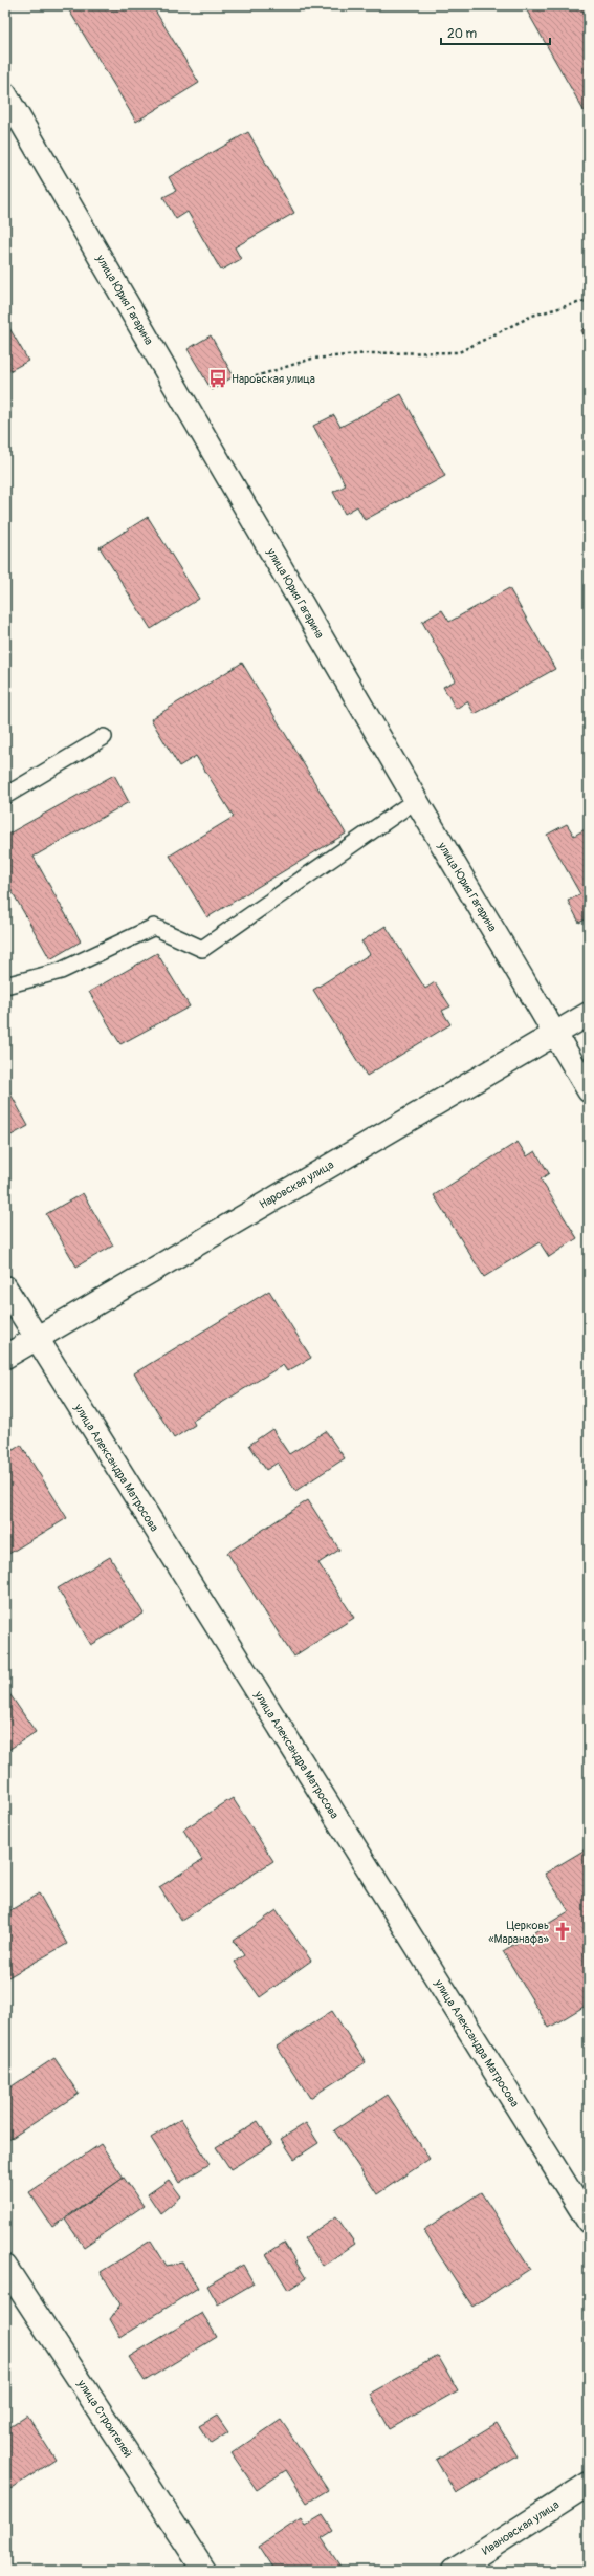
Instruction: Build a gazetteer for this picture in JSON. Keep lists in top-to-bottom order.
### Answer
{
  "streets": {
    "street": [
      "улица Юрия Гагарина",
      "Наровская улица",
      "улица Александра Матросова",
      "улица Строителей",
      "Ивановская улица"
    ]
  },
  "crossings": [
    ["улица Юрия Гагарина", "Наровская улица"],
    ["Наровская улица", "улица Александра Матросова"]
  ],
  "places": {
    "bus stop": ["Наровская улица"],
    "church": ["Церковь «Маранафа»"]
  },
  "scale_bar": "20 m"
}
